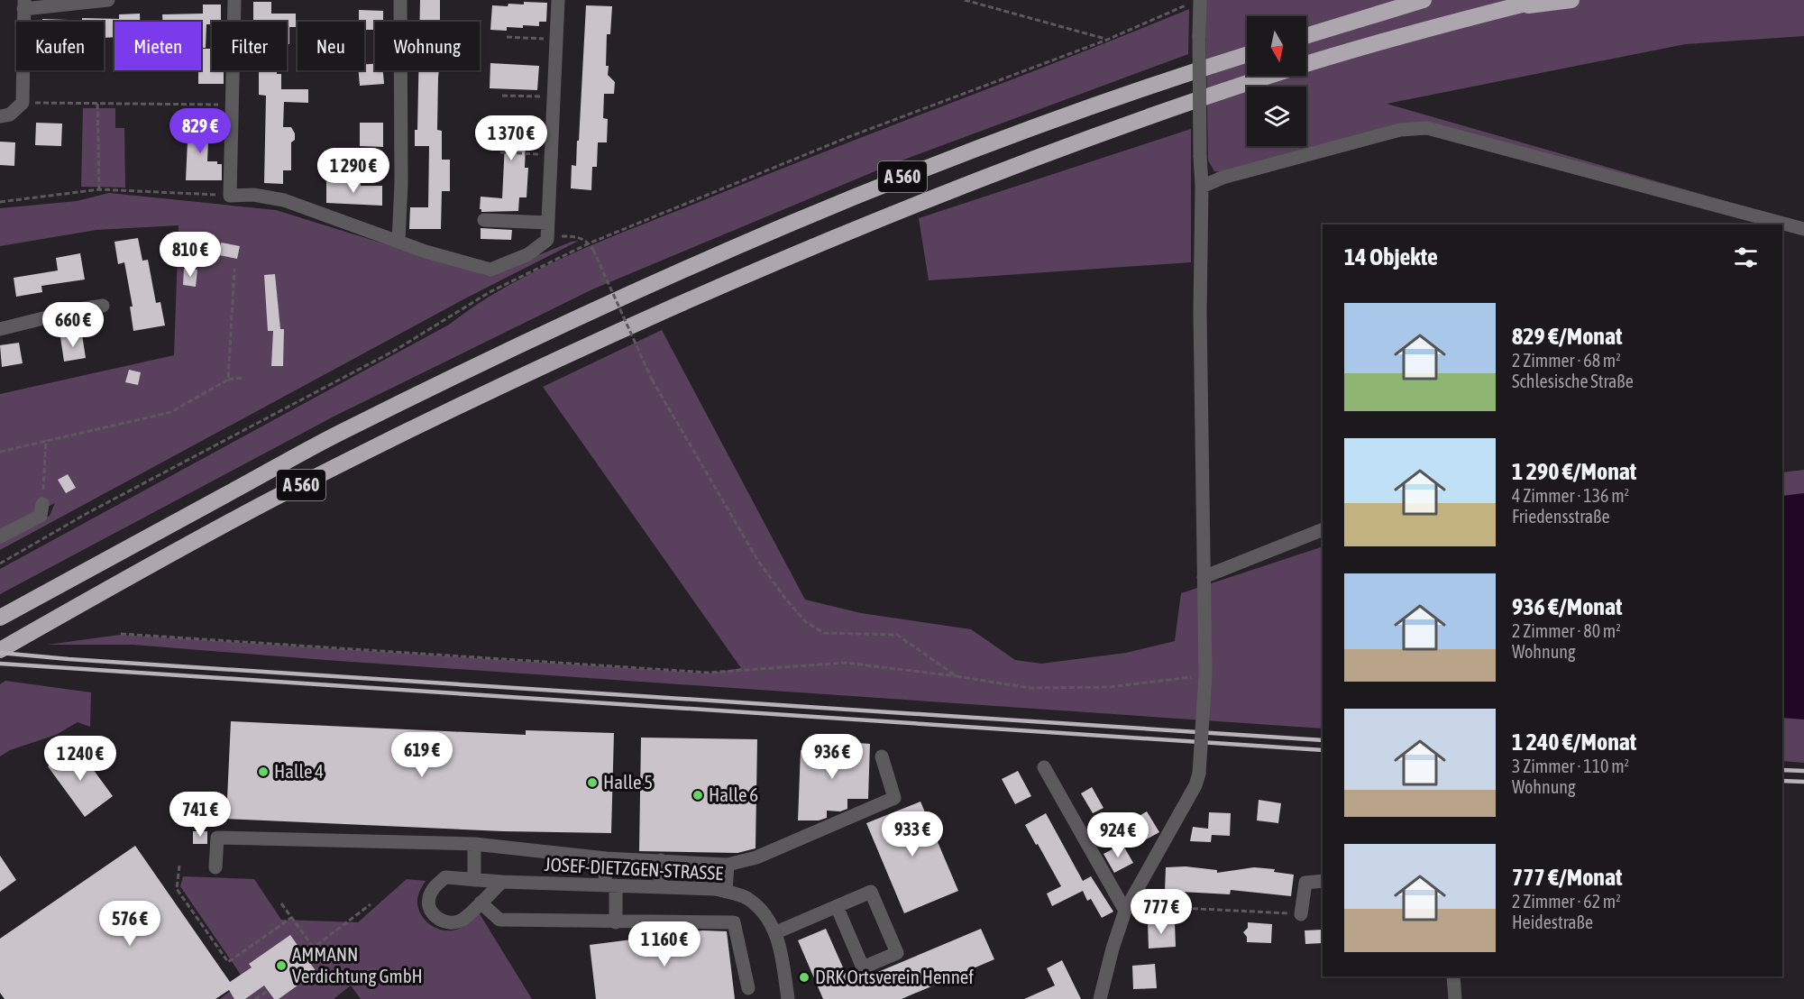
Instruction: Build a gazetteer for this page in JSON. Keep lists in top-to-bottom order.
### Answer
{
  "streets": {
    "highway": ["A 560"],
    "street": ["JOSEF-DIETZGEN-STRASSE"]
  },
  "places": [
    "Halle 4",
    "Halle 5",
    "Halle 6",
    "AMMANN Verdichtung GmbH",
    "DRK Ortsverein Hennef"
  ],
  "north": "bottom",
  "page": {
    "chip": [
      "Kaufen",
      "Mieten",
      "Filter",
      "Neu",
      "Wohnung"
    ],
    "price": [
      "829 €",
      "1 370 €",
      "1 290 €",
      "810 €",
      "660 €",
      "619 €",
      "936 €",
      "1 240 €",
      "741 €",
      "933 €",
      "924 €",
      "777 €",
      "576 €",
      "1 160 €"
    ],
    "heading": "14 Objekte",
    "list": [
      {
        "name": "829 €/Monat",
        "note": "2 Zimmer · 68 m² · Schlesische Straße"
      },
      {
        "name": "1 290 €/Monat",
        "note": "4 Zimmer · 136 m² · Friedensstraße"
      },
      {
        "name": "936 €/Monat",
        "note": "2 Zimmer · 80 m² · Wohnung"
      },
      {
        "name": "1 240 €/Monat",
        "note": "3 Zimmer · 110 m² · Wohnung"
      },
      {
        "name": "777 €/Monat",
        "note": "2 Zimmer · 62 m² · Heidestraße"
      }
    ]
  }
}
